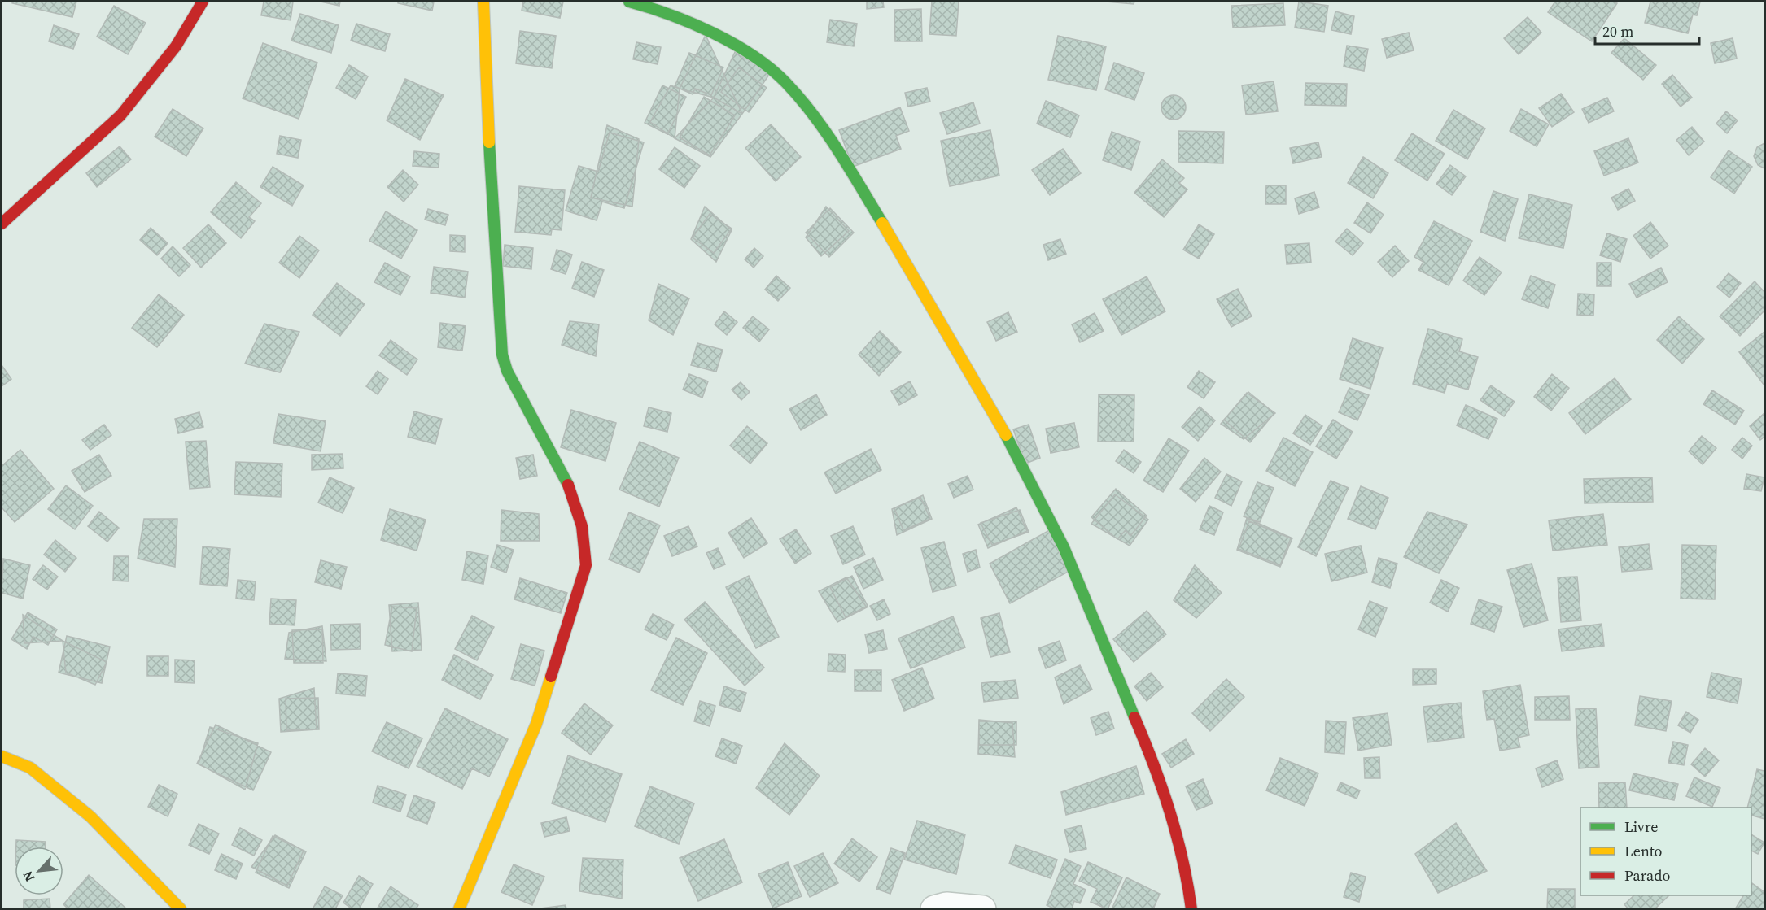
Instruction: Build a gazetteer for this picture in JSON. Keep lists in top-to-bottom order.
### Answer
{
  "legend": ["Livre", "Lento", "Parado"],
  "scale_bar": "20 m",
  "north": "bottom left"
}
